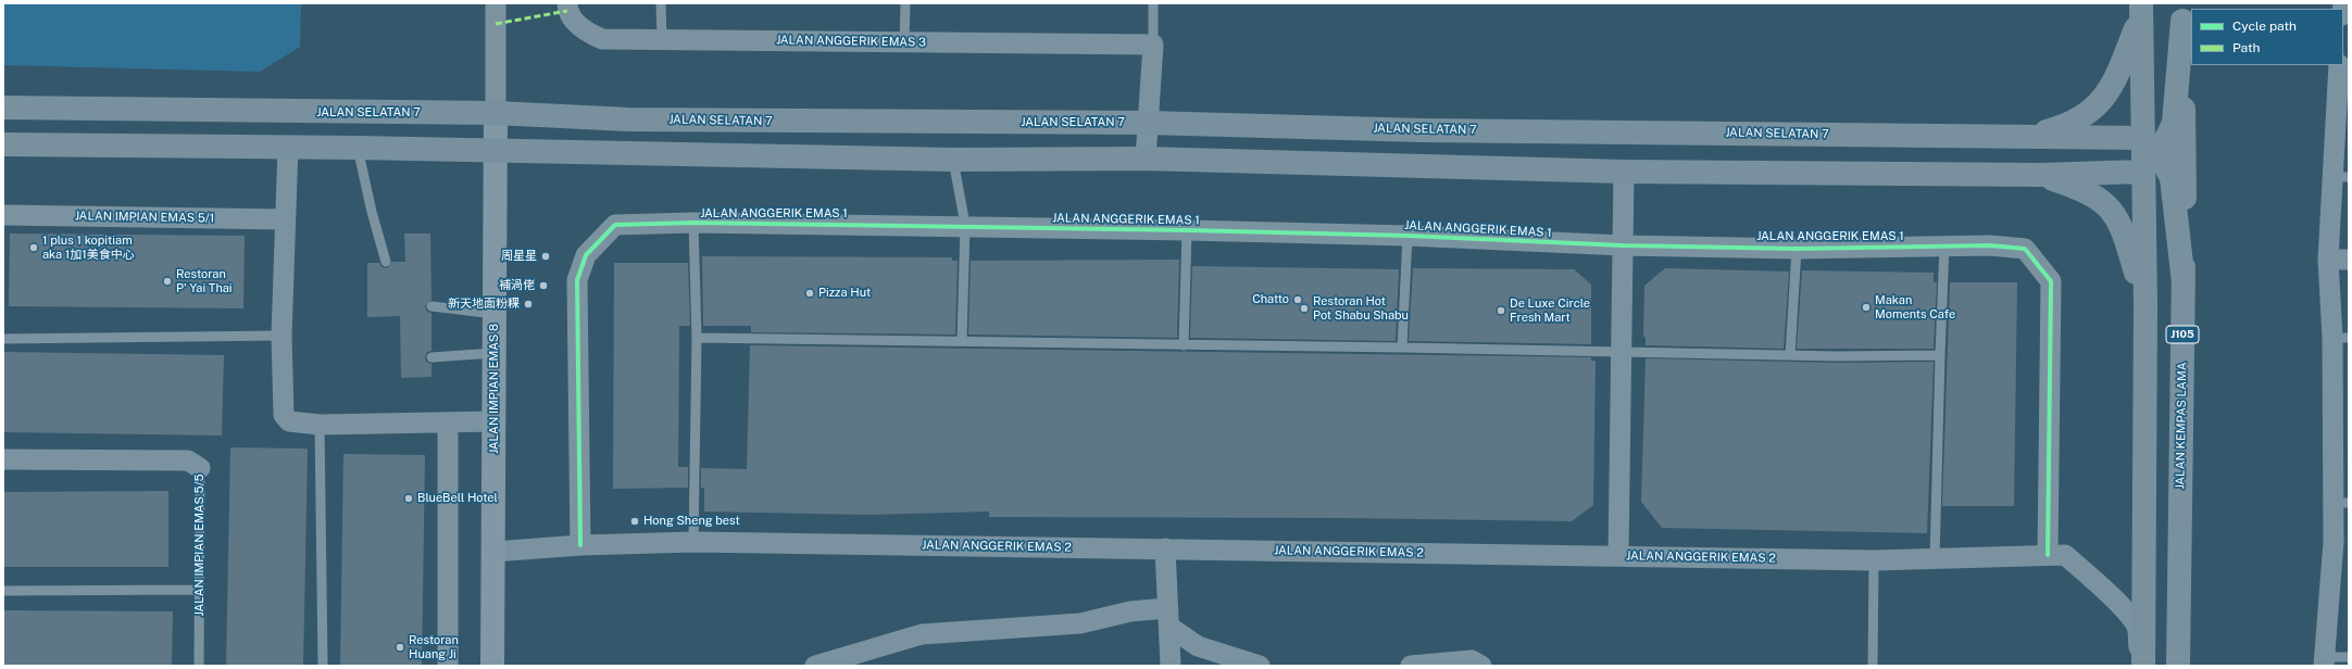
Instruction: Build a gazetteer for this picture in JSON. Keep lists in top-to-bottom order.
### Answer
{
  "streets": {
    "main road": ["JALAN SELATAN 7", "J105", "JALAN KEMPAS LAMA"],
    "street": [
      "JALAN ANGGERIK EMAS 3",
      "JALAN ANGGERIK EMAS 1",
      "JALAN IMPIAN EMAS 5/1",
      "JALAN IMPIAN EMAS 8",
      "JALAN IMPIAN EMAS 5/5",
      "JALAN ANGGERIK EMAS 2"
    ]
  },
  "crossings": [
    ["JALAN SELATAN 7", "JALAN IMPIAN EMAS 8"],
    ["JALAN ANGGERIK EMAS 1", "JALAN ANGGERIK EMAS 2"],
    ["JALAN IMPIAN EMAS 8", "JALAN ANGGERIK EMAS 2"]
  ],
  "places": [
    "1 plus 1 kopitiam aka 1加1美食中心",
    "周星星",
    "Restoran P' Yai Thai",
    "補渦佬",
    "Pizza Hut",
    "Chatto",
    "新天地面粉粿",
    "Makan Moments Cafe",
    "Restoran Hot Pot Shabu Shabu",
    "De Luxe Circle Fresh Mart",
    "BlueBell Hotel",
    "Hong Sheng best",
    "Restoran Huang Ji"
  ],
  "legend": ["Cycle path", "Path"]
}
